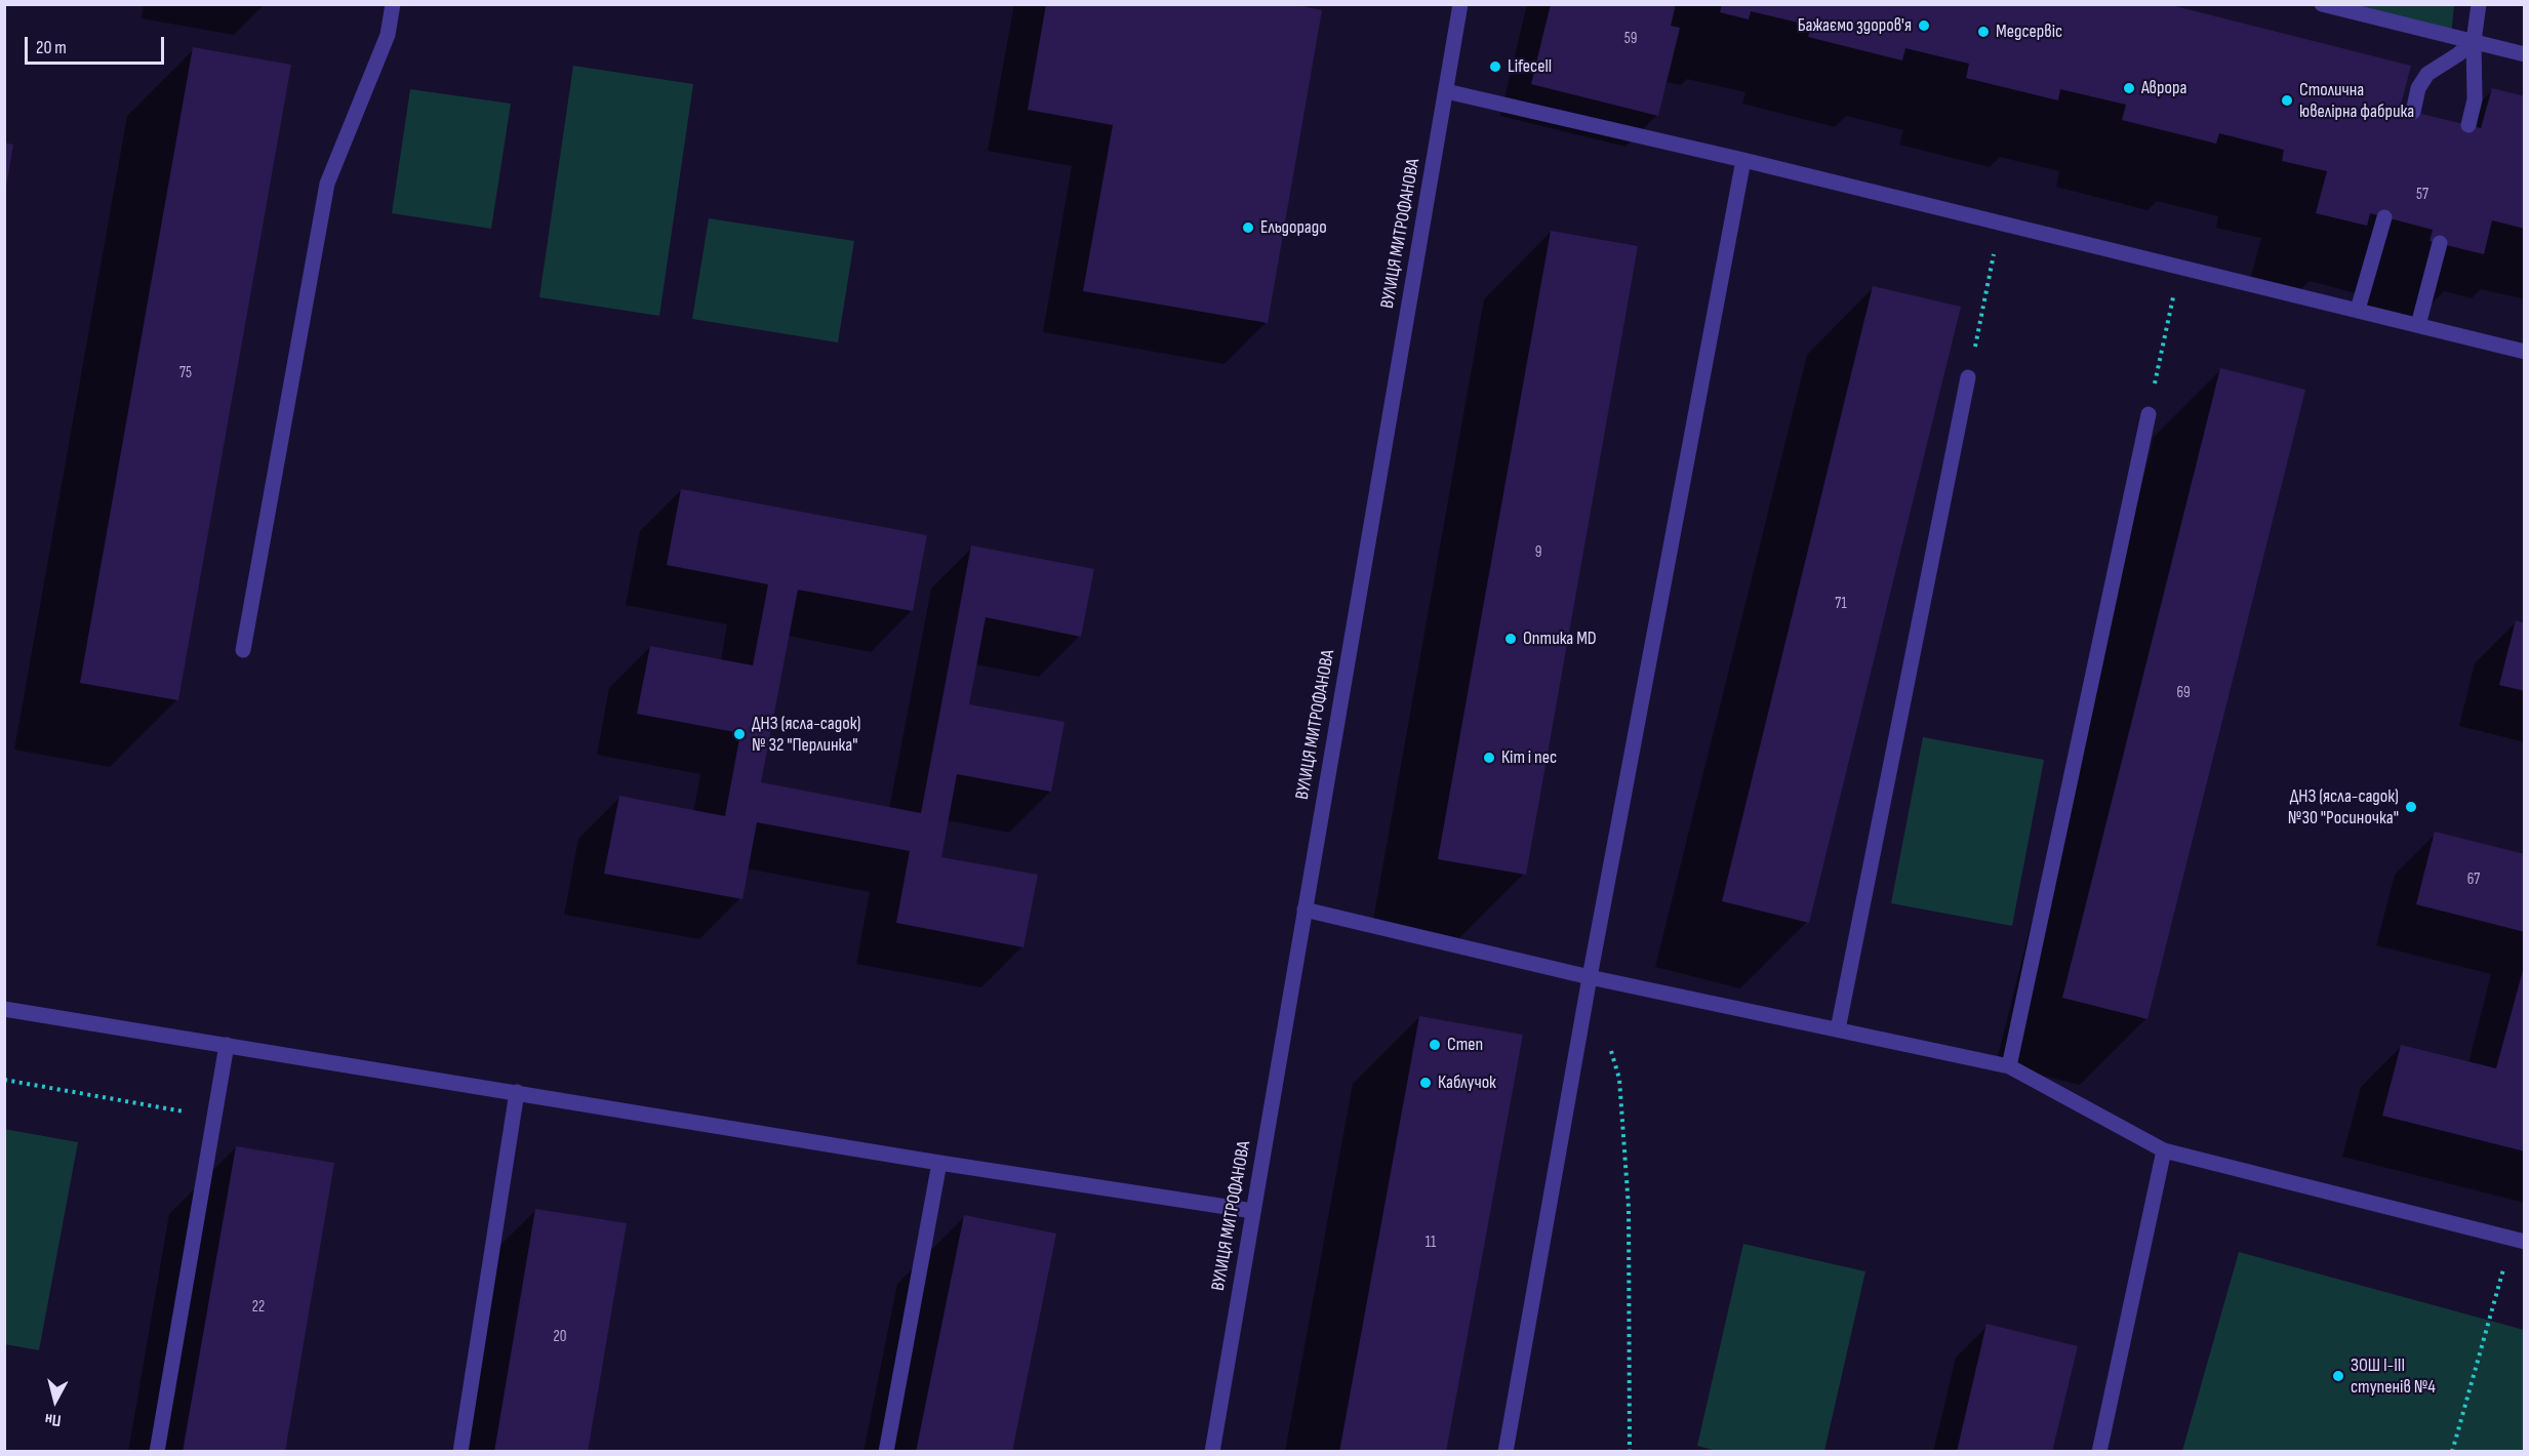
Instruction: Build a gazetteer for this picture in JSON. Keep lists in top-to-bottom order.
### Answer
{
  "streets": {
    "street": ["ВУЛИЦЯ МИТРОФАНОВА"]
  },
  "places": [
    "Бажаємо здоров'я",
    "Медсервіс",
    "Lifecell",
    "Аврора",
    "Столична ювелірна фабрика",
    "Ельдорадо",
    "Оптика MD",
    "ДНЗ (ясла-садок) № 32 \"Перлинка\"",
    "Кіт і пес",
    "ДНЗ (ясла-садок) №30 \"Росиночка\"",
    "Степ",
    "Каблучок",
    "ЗОШ І-ІІІ ступенів №4"
  ],
  "house_numbers": [
    "59",
    "57",
    "75",
    "9",
    "71",
    "69",
    "67",
    "11",
    "22",
    "20"
  ],
  "scale_bar": "20 m",
  "north": "bottom"
}
